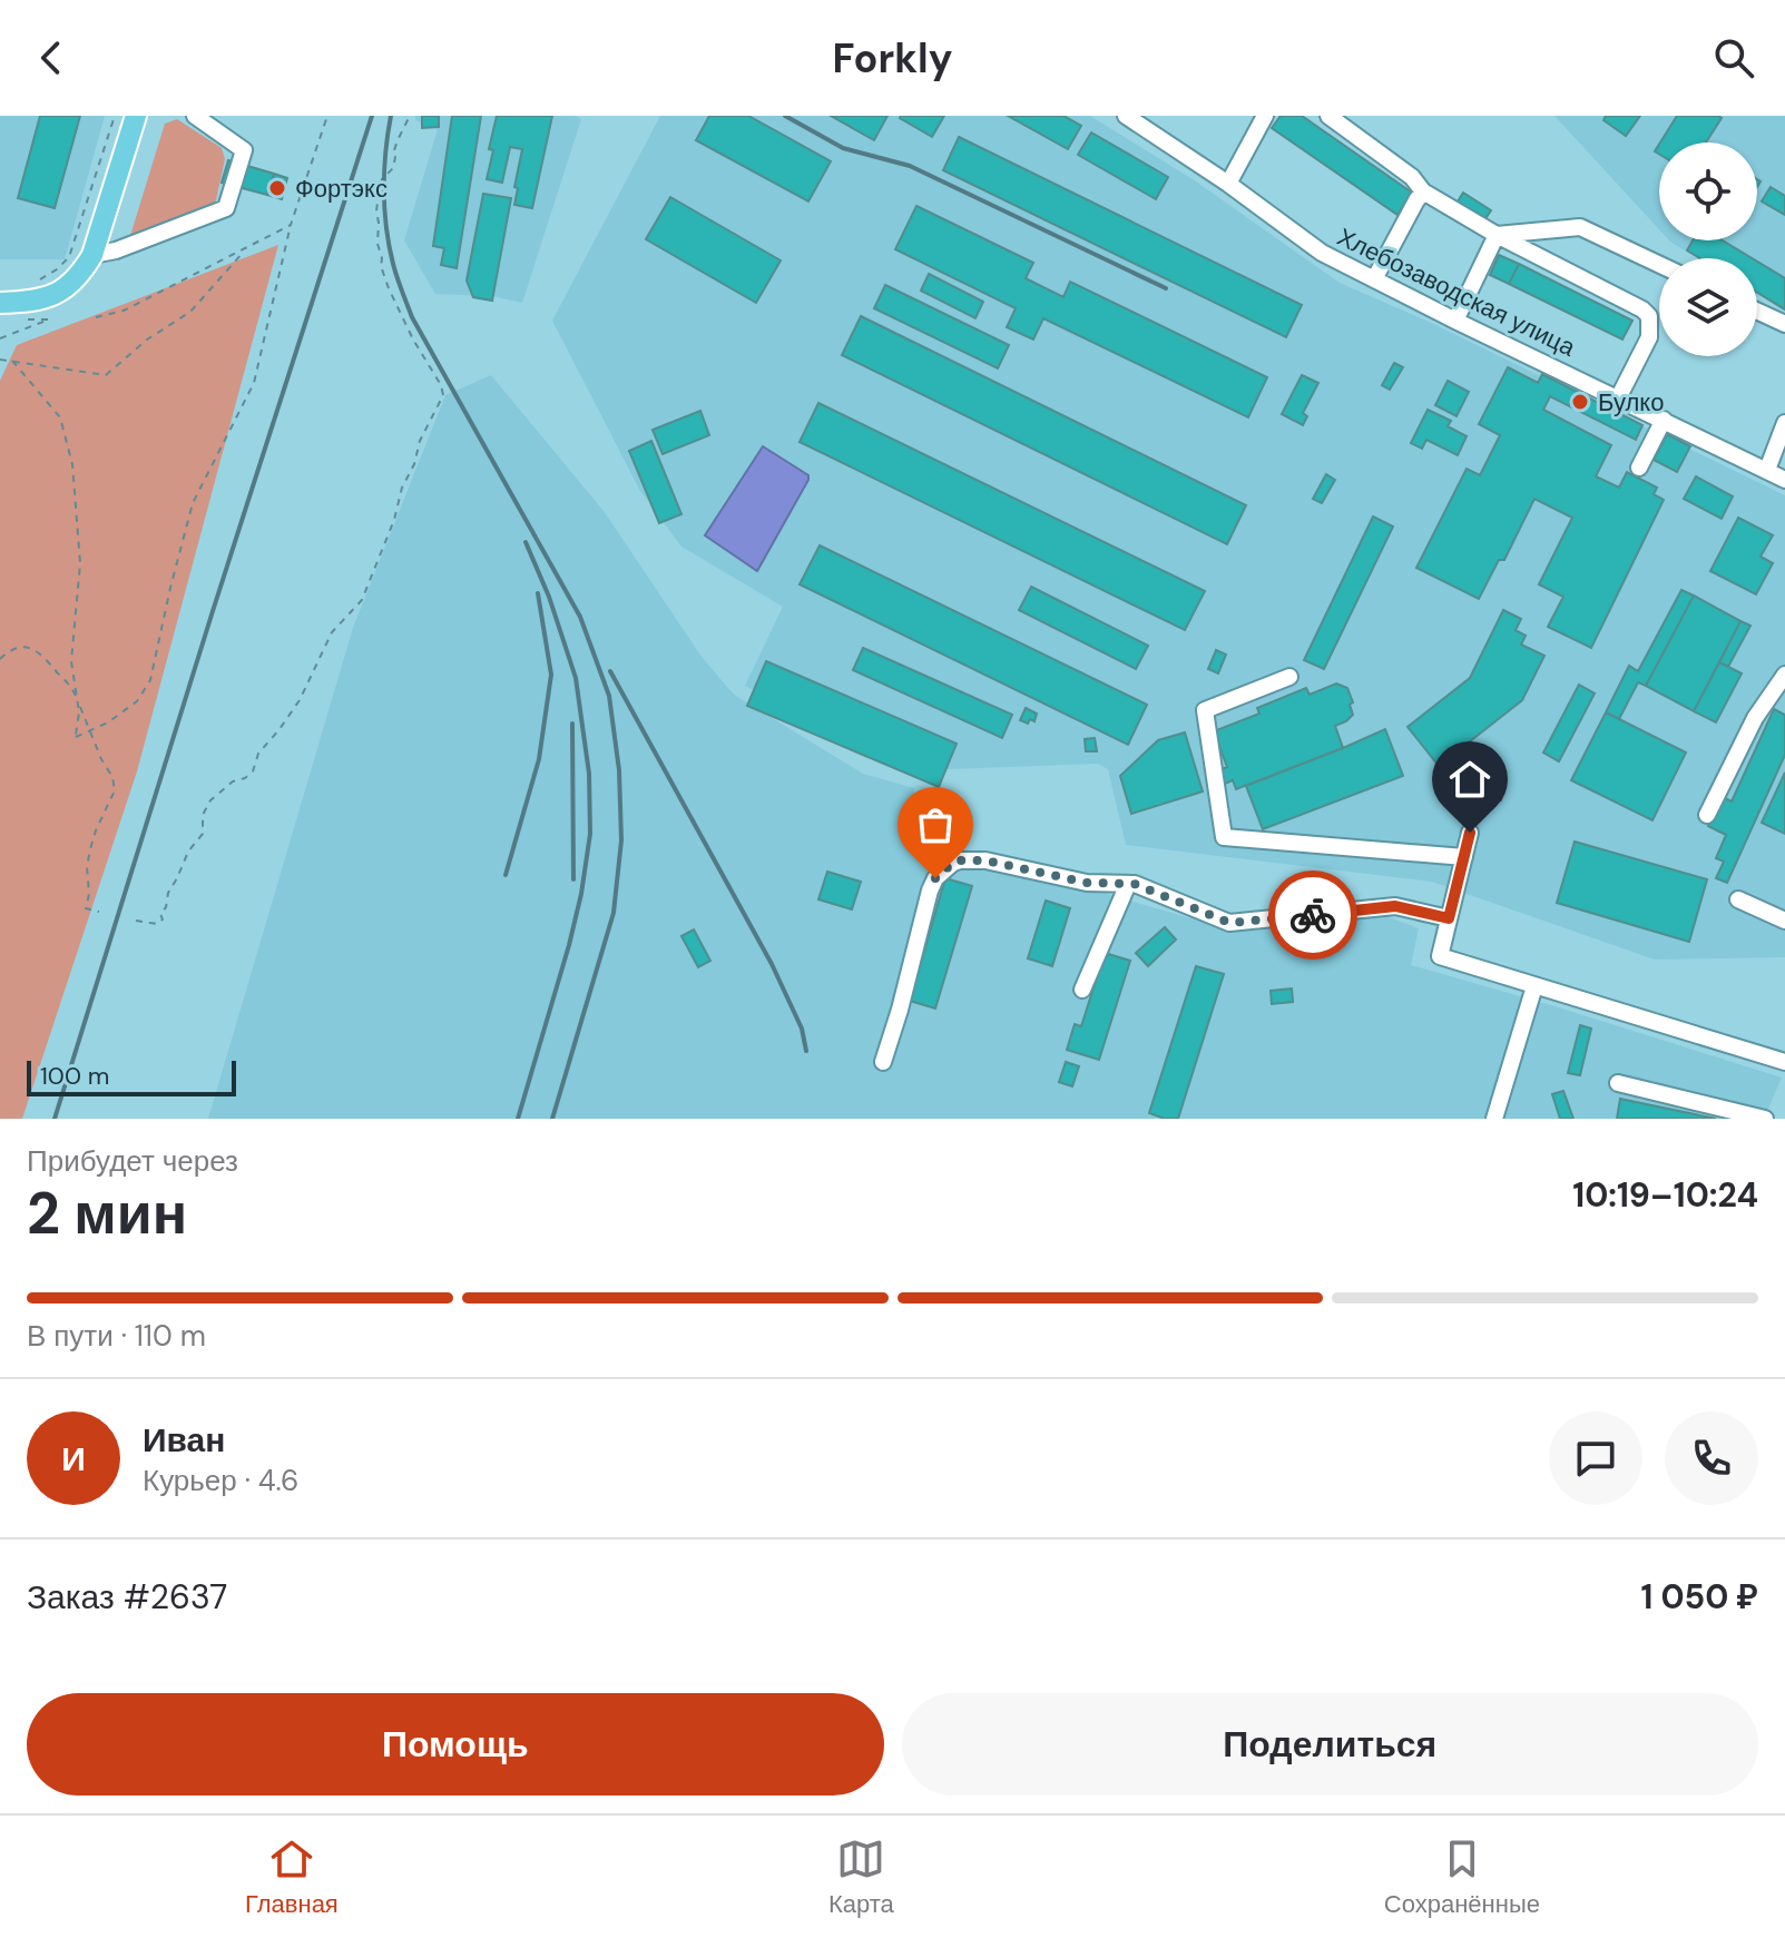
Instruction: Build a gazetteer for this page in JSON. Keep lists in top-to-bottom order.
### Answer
{
  "streets": {
    "street": ["Хлебозаводская улица"]
  },
  "places": ["Фортэкс", "Булко"],
  "scale_bar": "100 m",
  "page": {
    "header": "Forkly",
    "scale": "100 m",
    "heading": ["2 мин", "Прибудет через", "10:19–10:24"],
    "panel": [
      "Иван",
      "Курьер · 4.6",
      "Заказ #2637",
      "1 050 ₽"
    ],
    "bar": "В пути · 110 m",
    "round": "И",
    "buttons": ["Помощь", "Поделиться"],
    "tabs": ["Главная", "Карта", "Сохранённые"]
  }
}
